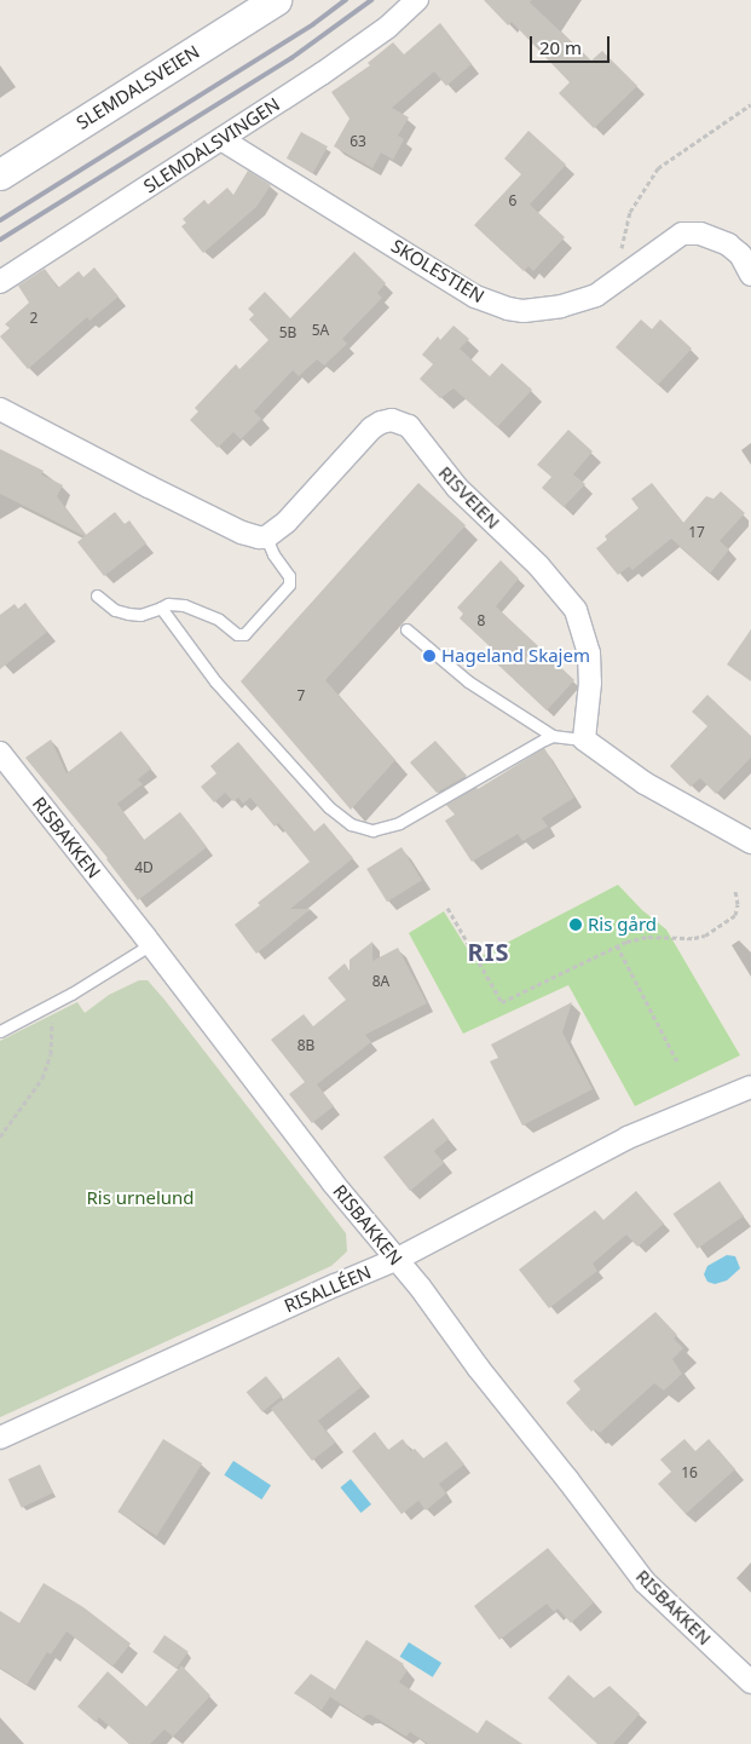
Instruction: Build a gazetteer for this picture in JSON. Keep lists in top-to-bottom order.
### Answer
{
  "streets": {
    "main road": ["SLEMDALSVEIEN"],
    "street": [
      "SLEMDALSVINGEN",
      "SKOLESTIEN",
      "RISVEIEN",
      "RISBAKKEN",
      "RISALLÉEN"
    ]
  },
  "crossings": [
    ["SLEMDALSVINGEN", "SKOLESTIEN"],
    ["RISBAKKEN", "RISALLÉEN"]
  ],
  "districts": ["RIS"],
  "parks": ["Ris urnelund"],
  "places": ["Hageland Skajem", "Ris gård"],
  "house_numbers": [
    "63",
    "6",
    "2",
    "5A",
    "5B",
    "17",
    "8",
    "7",
    "4D",
    "8A",
    "8B",
    "16"
  ],
  "scale_bar": "20 m"
}
